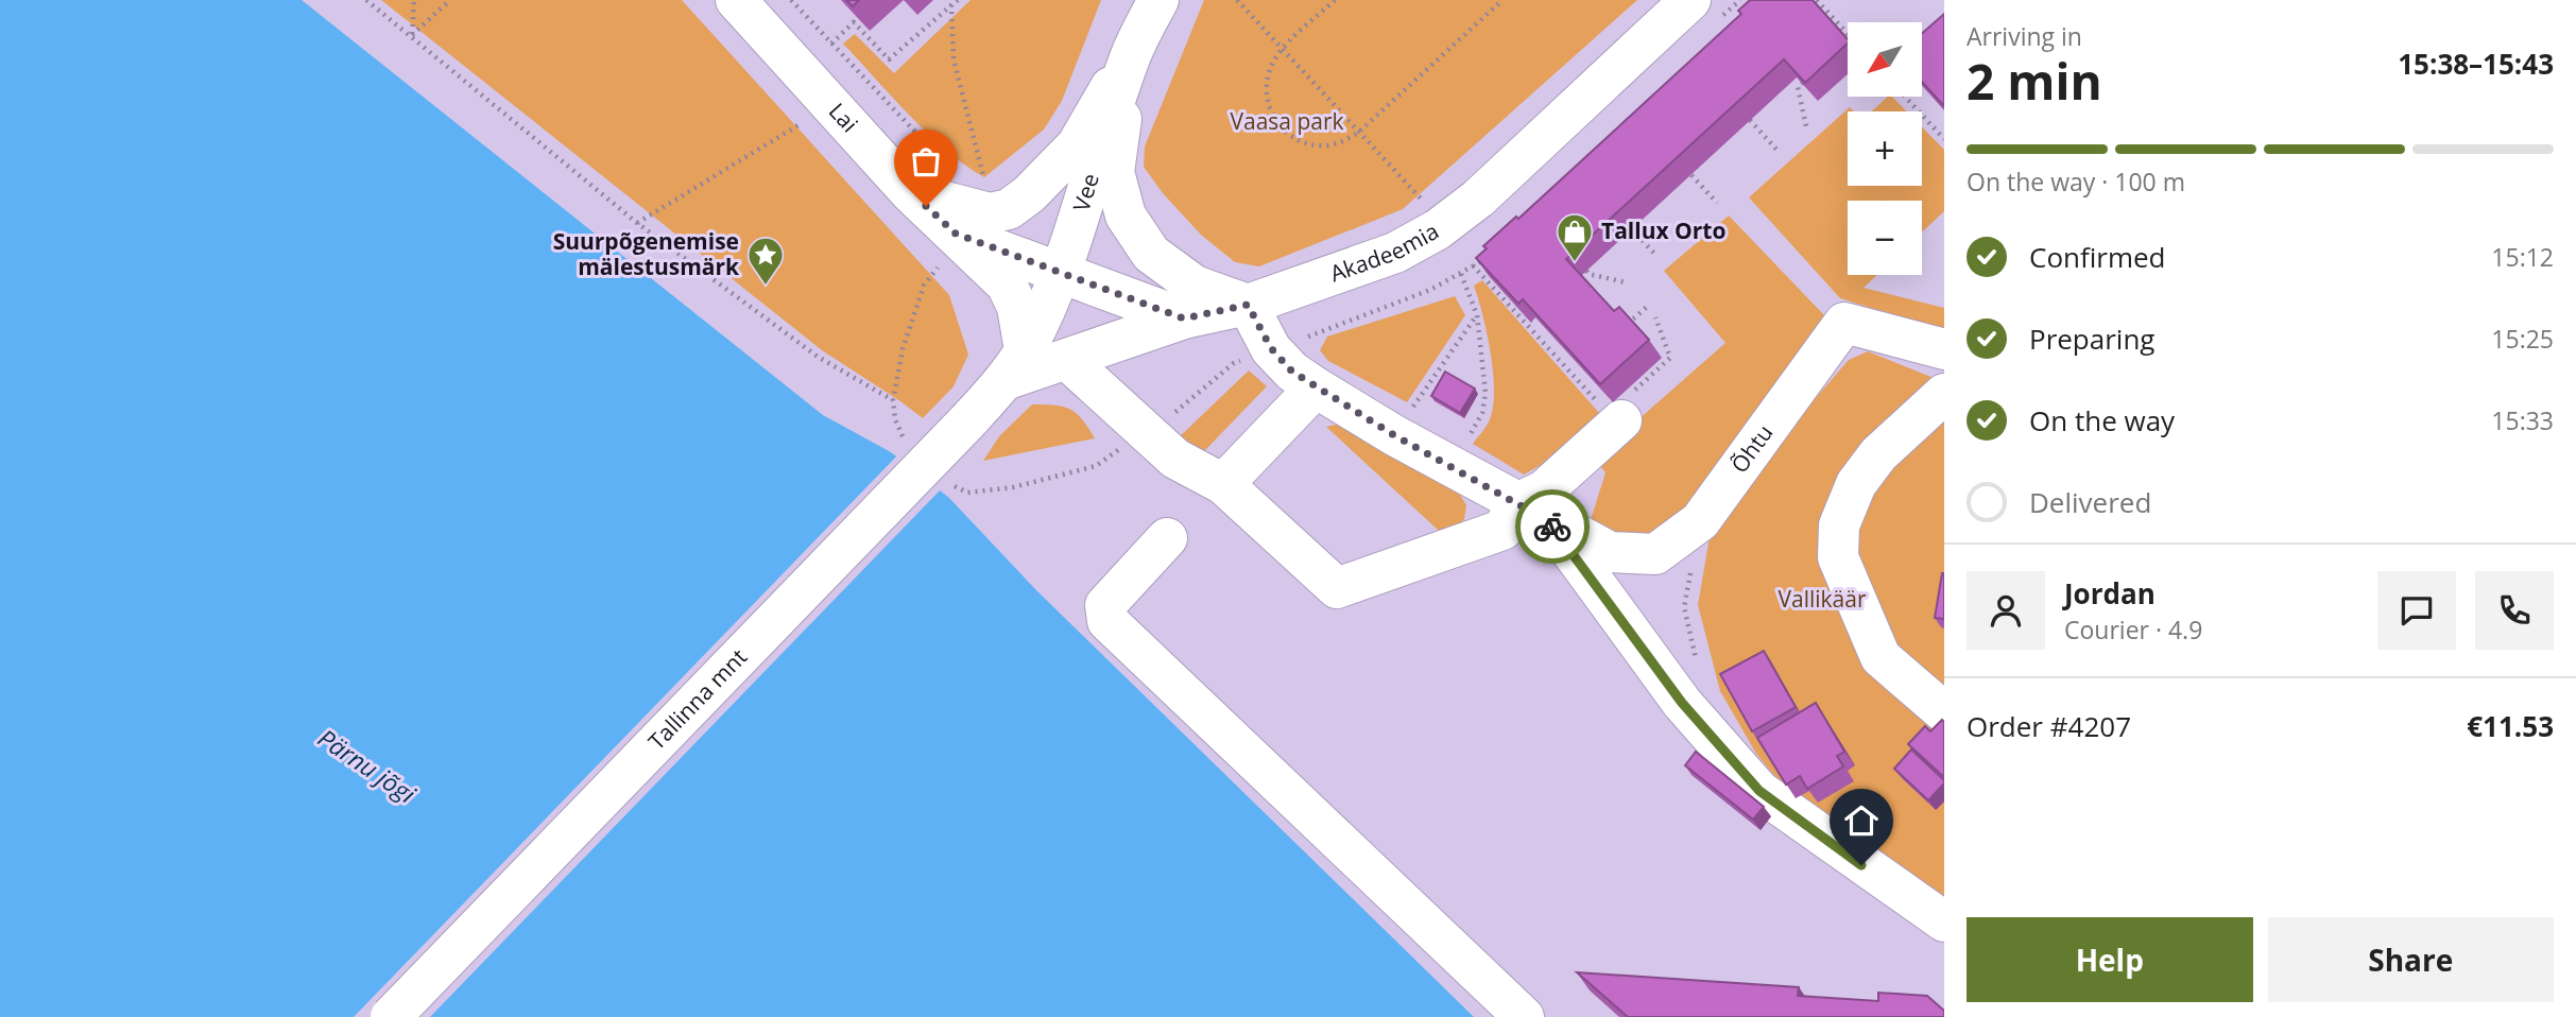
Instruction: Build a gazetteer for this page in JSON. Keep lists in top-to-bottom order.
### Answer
{
  "streets": {
    "street": [
      "Lai",
      "Vee",
      "Akadeemia",
      "Õhtu",
      "Tallinna mnt"
    ]
  },
  "crossings": [
    ["Lai", "Vee"],
    ["Lai", "Akadeemia"],
    ["Lai", "Tallinna mnt"],
    ["Vee", "Akadeemia"],
    ["Vee", "Tallinna mnt"],
    ["Akadeemia", "Õhtu"],
    ["Akadeemia", "Tallinna mnt"]
  ],
  "water": ["Pärnu jõgi"],
  "parks": ["Vaasa park", "Vallikäär"],
  "places": {
    "shop": ["Tallux Orto"],
    "place": ["Suurpõgenemise mälestusmärk"]
  },
  "north": "bottom left",
  "page": {
    "heading": ["2 min", "Arriving in", "15:38–15:43"],
    "panel": [
      "Jordan",
      "Courier · 4.9",
      "Order #4207",
      "€11.53"
    ],
    "map_buttons": ["+", "−"],
    "bar": "On the way · 100 m",
    "list": [
      ["Confirmed", "15:12"],
      ["Preparing", "15:25"],
      ["On the way", "15:33"],
      "Delivered"
    ],
    "buttons": ["Help", "Share"]
  }
}
